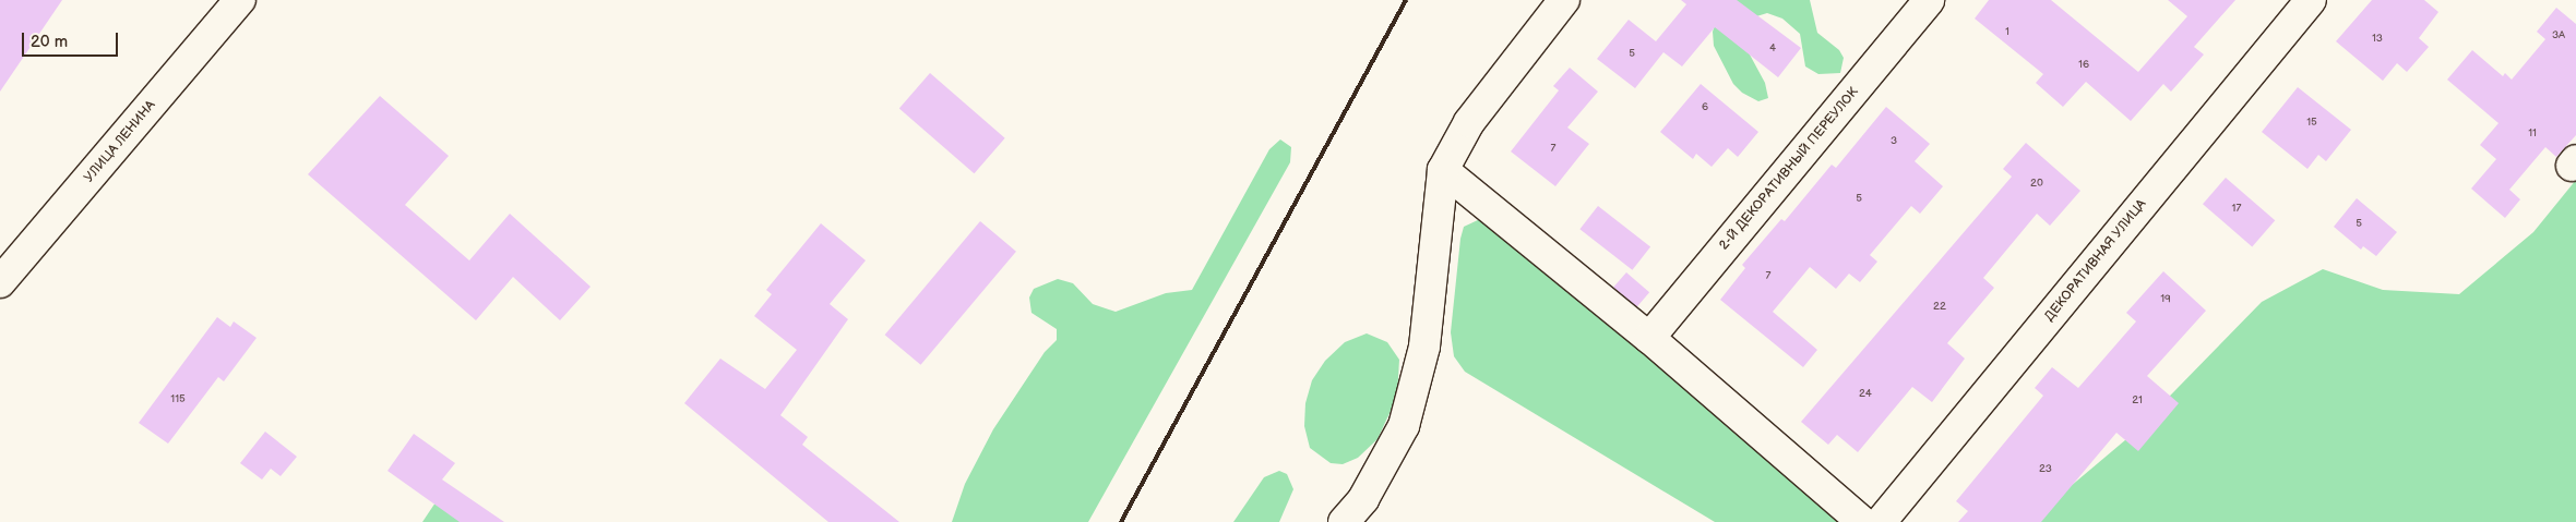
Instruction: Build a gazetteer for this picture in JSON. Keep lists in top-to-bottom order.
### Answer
{
  "streets": {
    "street": ["УЛИЦА ЛЕНИНА", "2-Й ДЕКОРАТИВНЫЙ ПЕРЕУЛОК", "ДЕКОРАТИВНАЯ УЛИЦА"]
  },
  "house_numbers": [
    "1",
    "3А",
    "13",
    "4",
    "5",
    "16",
    "6",
    "15",
    "11",
    "3",
    "7",
    "20",
    "5",
    "17",
    "5",
    "7",
    "19",
    "22",
    "24",
    "115",
    "21",
    "23"
  ],
  "scale_bar": "20 m"
}
